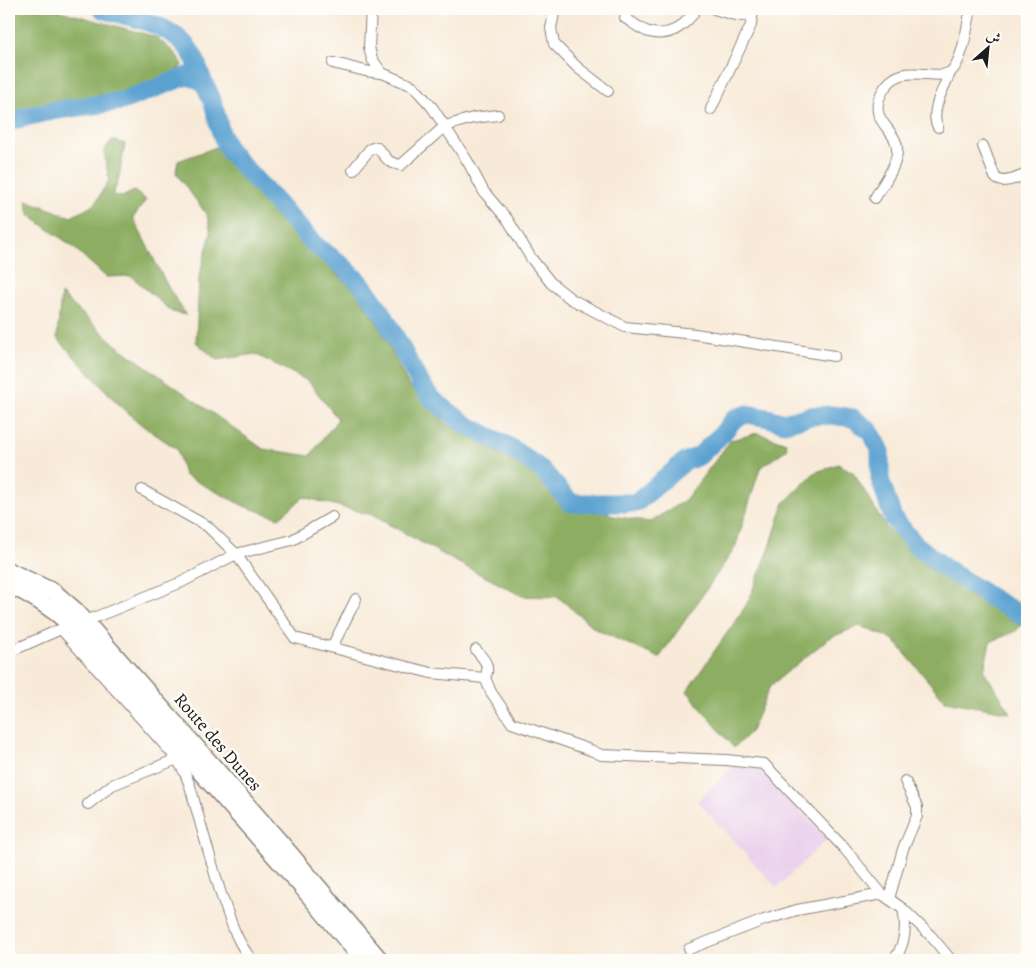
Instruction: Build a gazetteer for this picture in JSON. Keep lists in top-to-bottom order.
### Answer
{
  "streets": {
    "main road": ["Route des Dunes"]
  },
  "north": "top right"
}
